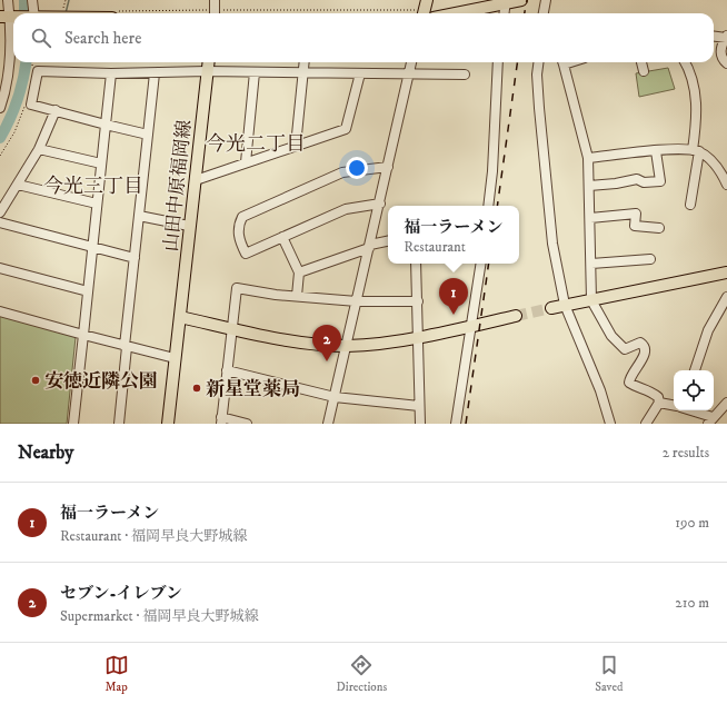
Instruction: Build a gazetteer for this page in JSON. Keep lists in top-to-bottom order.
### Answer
{
  "streets": {
    "main road": ["山田中原福岡線"]
  },
  "districts": ["今光二丁目", "今光三丁目"],
  "places": ["安徳近隣公園", "新星堂薬局"],
  "page": {
    "search": "Search here",
    "popup": ["福一ラーメン", "Restaurant"],
    "pins": ["1", "2"],
    "heading": ["Nearby", "2 results"],
    "list": [
      {
        "mark": "1",
        "name": "福一ラーメン",
        "note": "Restaurant · 福岡早良大野城線",
        "value": "190 m"
      },
      {
        "mark": "2",
        "name": "セブン-イレブン",
        "note": "Supermarket · 福岡早良大野城線",
        "value": "210 m"
      }
    ],
    "nav": ["Map", "Directions", "Saved"]
  }
}
